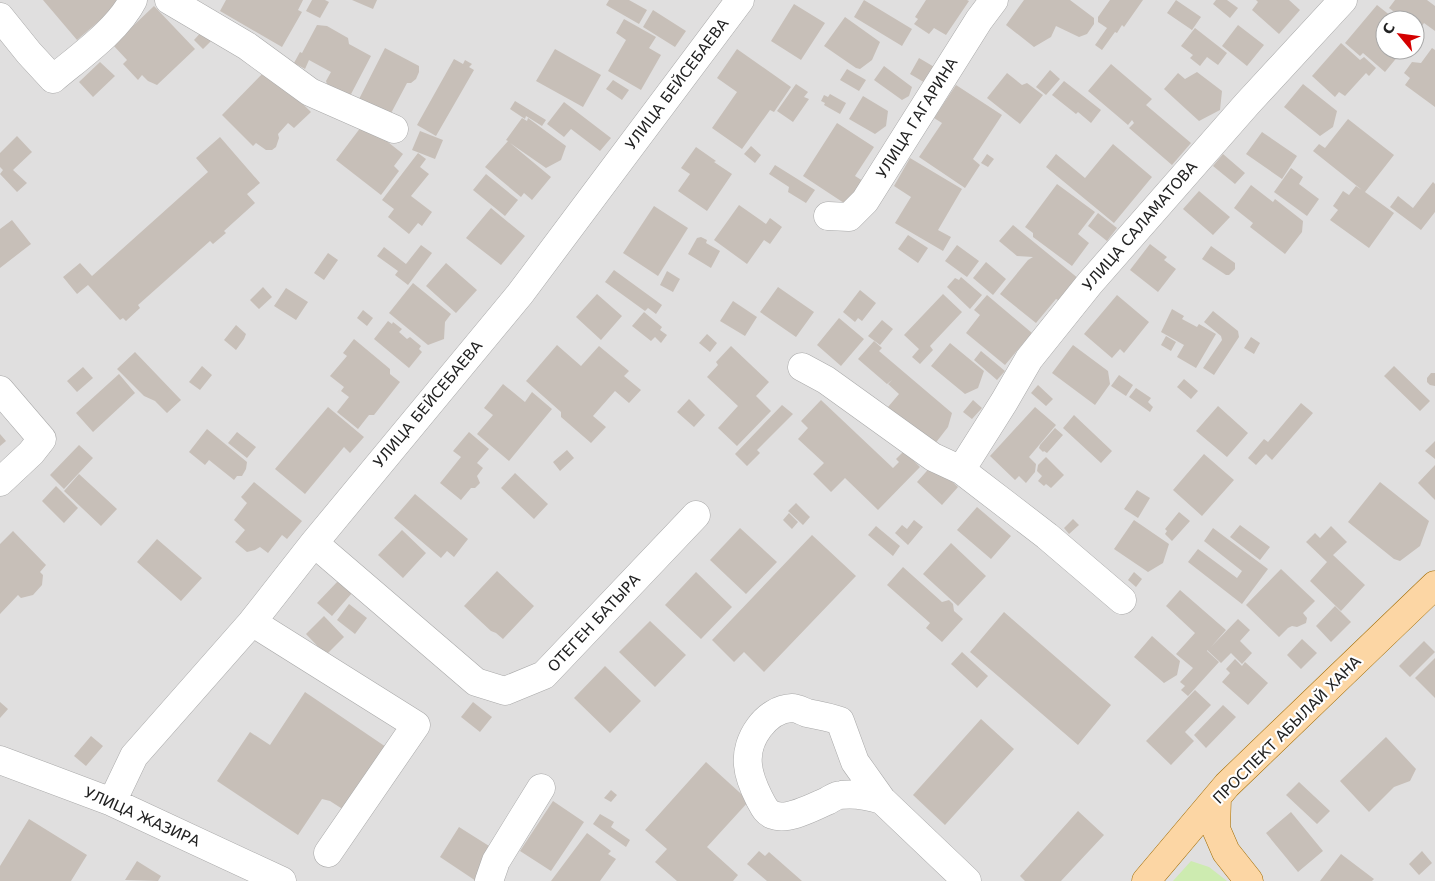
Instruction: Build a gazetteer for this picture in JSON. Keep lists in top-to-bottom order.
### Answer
{
  "streets": {
    "main road": ["ПРОСПЕКТ АБЫЛАЙ ХАНА"],
    "street": [
      "УЛИЦА БЕЙСЕБАЕВА",
      "УЛИЦА ГАГАРИНА",
      "УЛИЦА САЛАМАТОВА",
      "ОТЕГЕН БАТЫРА",
      "УЛИЦА ЖАЗИРА"
    ]
  },
  "crossings": [
    ["УЛИЦА БЕЙСЕБАЕВА", "ОТЕГЕН БАТЫРА"],
    ["УЛИЦА БЕЙСЕБАЕВА", "УЛИЦА ЖАЗИРА"]
  ],
  "north": "top left"
}
